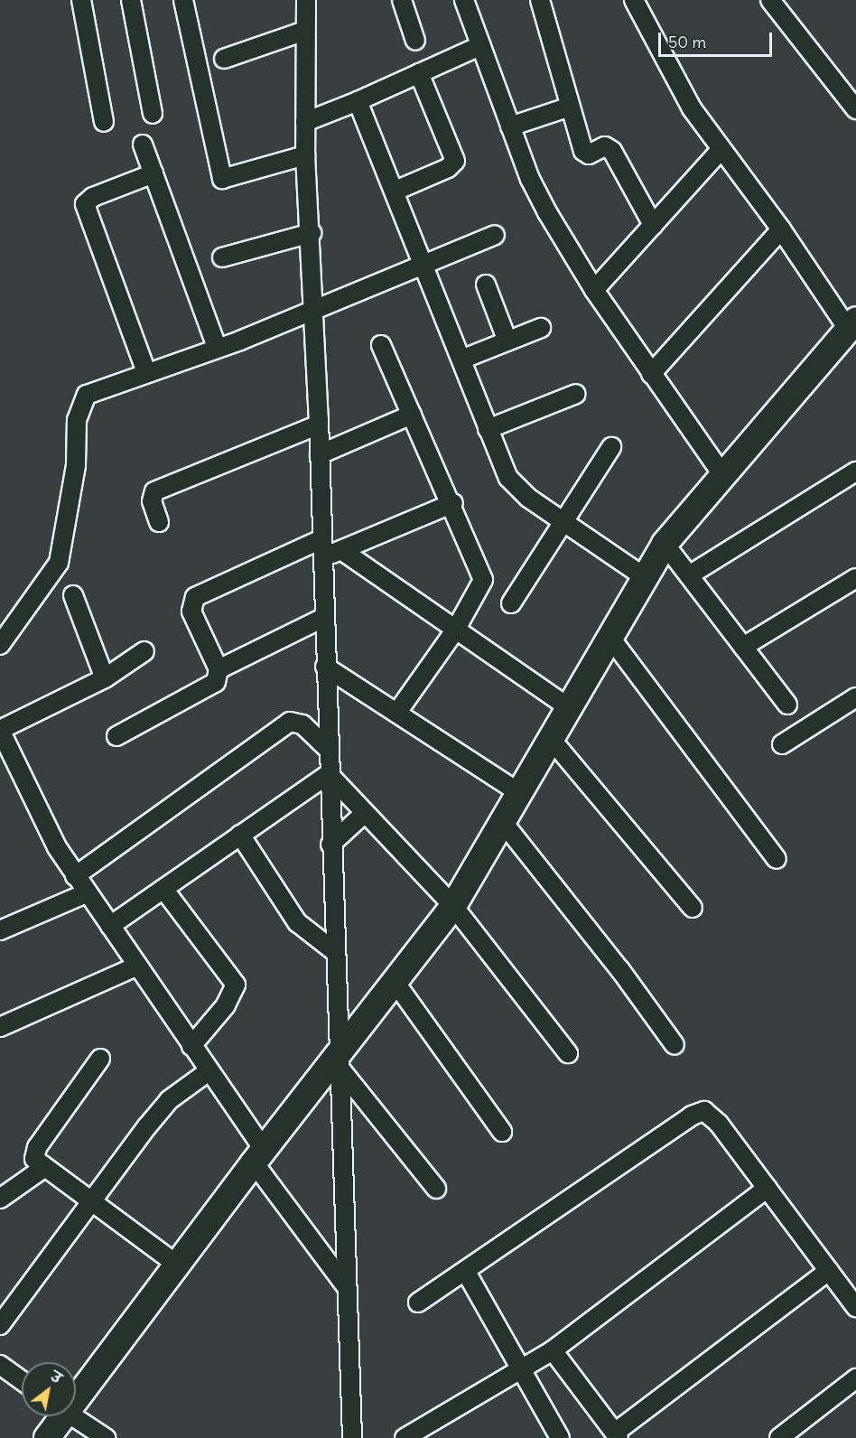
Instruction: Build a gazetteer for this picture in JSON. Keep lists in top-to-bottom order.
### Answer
{
  "scale_bar": "50 m",
  "north": "top right"
}
